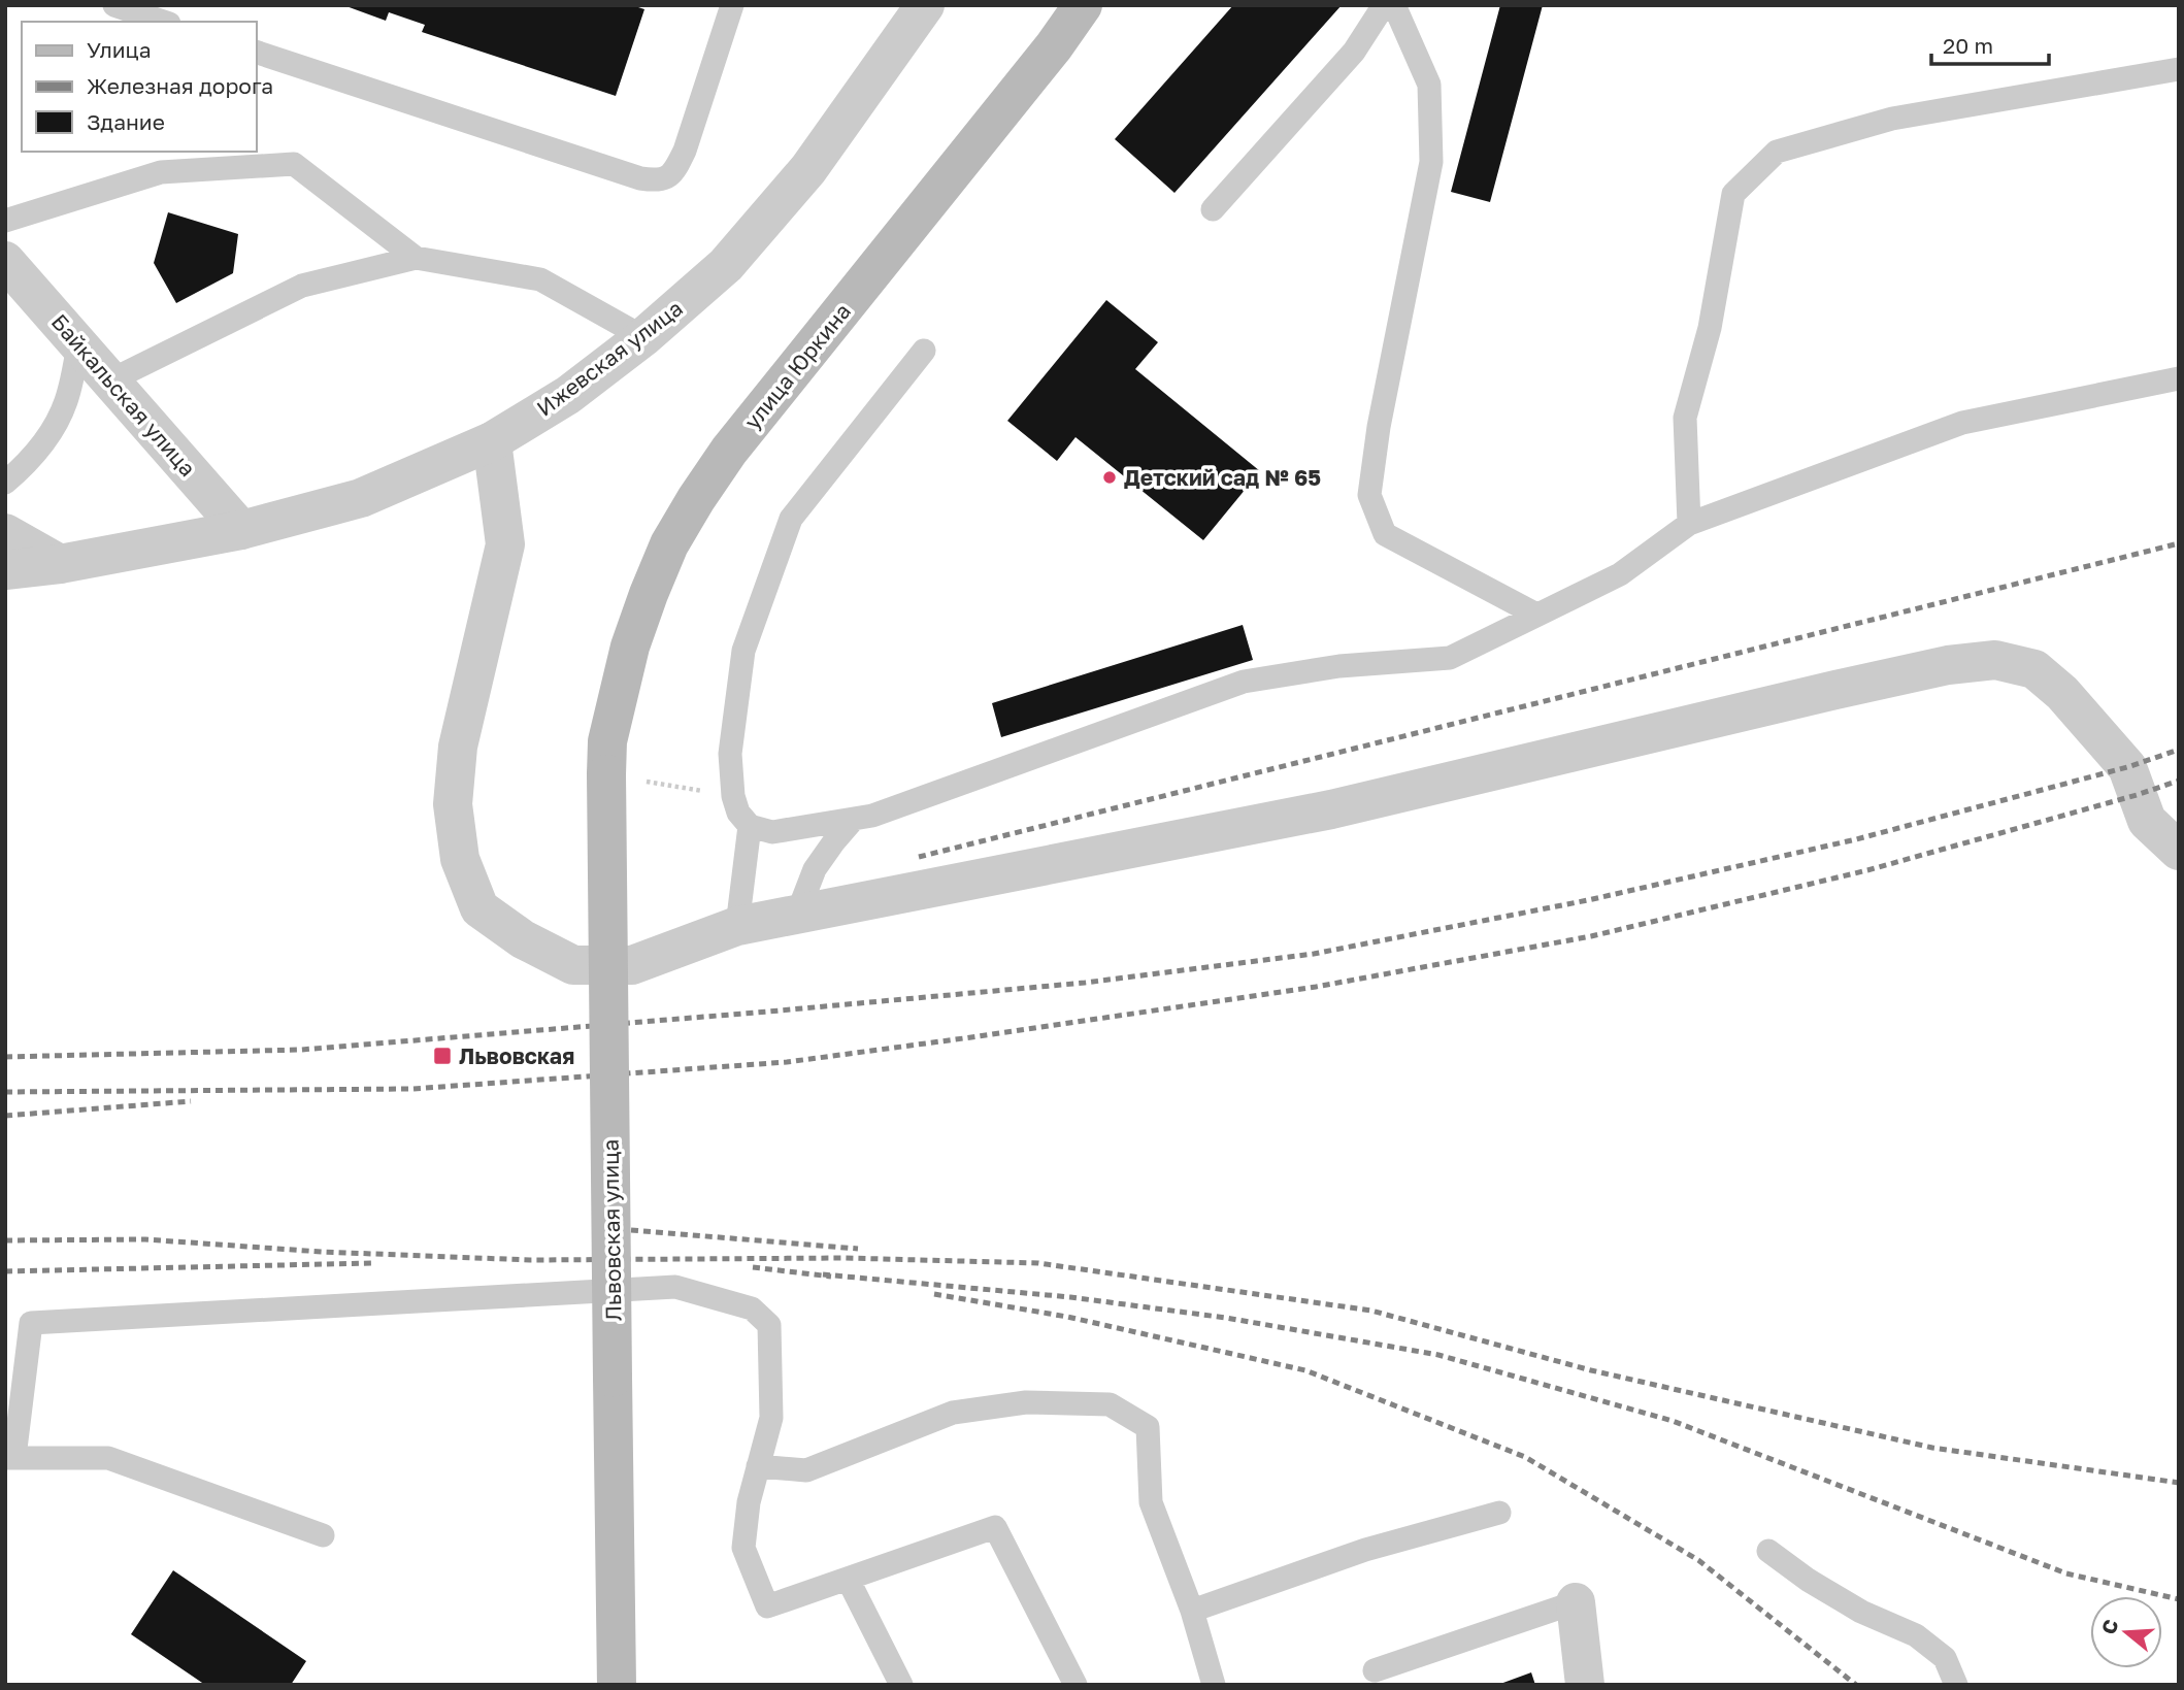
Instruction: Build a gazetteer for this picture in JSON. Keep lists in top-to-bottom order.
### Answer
{
  "streets": {
    "main road": ["улица Юркина", "Львовская улица"],
    "street": ["Ижевская улица", "Байкальская улица"]
  },
  "crossings": [
    ["Ижевская улица", "Байкальская улица"],
    ["улица Юркина", "Львовская улица"]
  ],
  "places": {
    "other": ["Детский сад № 65"],
    "transit": ["Львовская"]
  },
  "legend": ["Улица", "Железная дорога", "Здание"],
  "scale_bar": "20 m",
  "north": "left"
}
